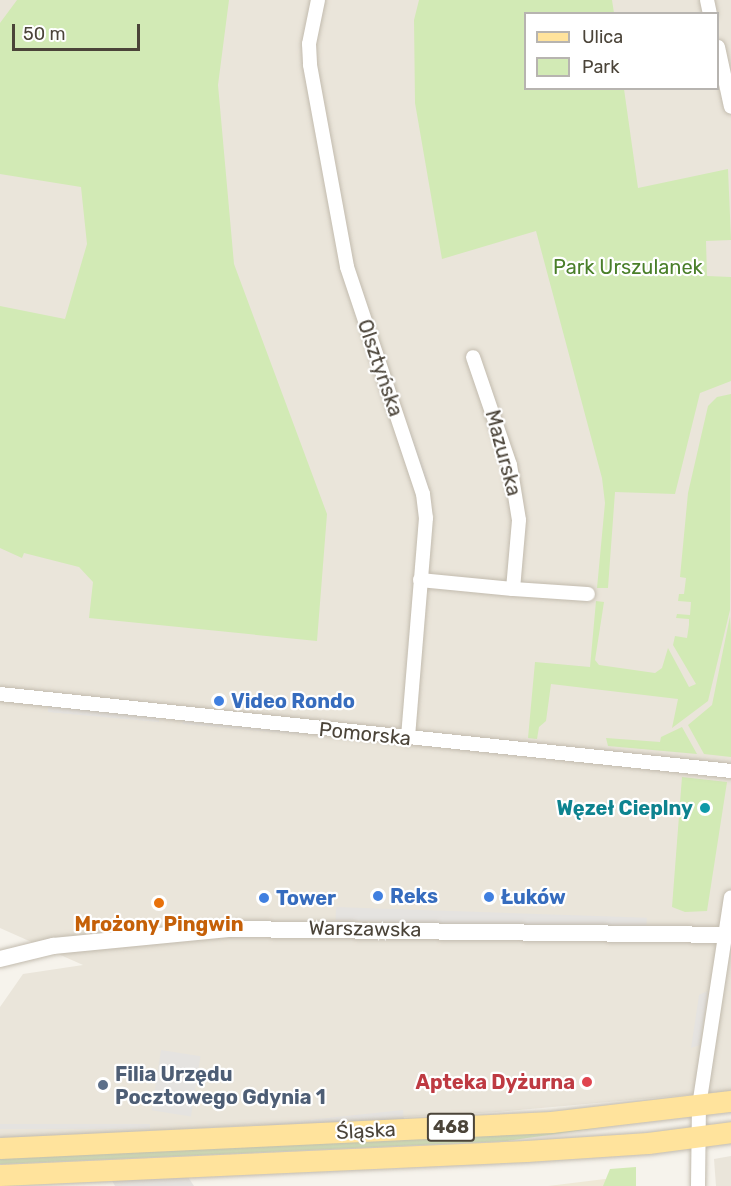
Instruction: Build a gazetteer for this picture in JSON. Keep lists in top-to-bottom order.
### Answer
{
  "streets": {
    "main road": ["468", "Śląska"],
    "street": [
      "Olsztyńska",
      "Mazurska",
      "Pomorska",
      "Warszawska"
    ]
  },
  "crossings": [
    ["Olsztyńska", "Pomorska"]
  ],
  "parks": ["Park Urszulanek"],
  "places": [
    "Video Rondo",
    "Węzeł Cieplny",
    "Reks",
    "Łuków",
    "Tower",
    "Mrożony Pingwin",
    "Apteka Dyżurna",
    "Filia Urzędu Pocztowego Gdynia 1"
  ],
  "legend": ["Ulica", "Park"],
  "scale_bar": "50 m"
}
